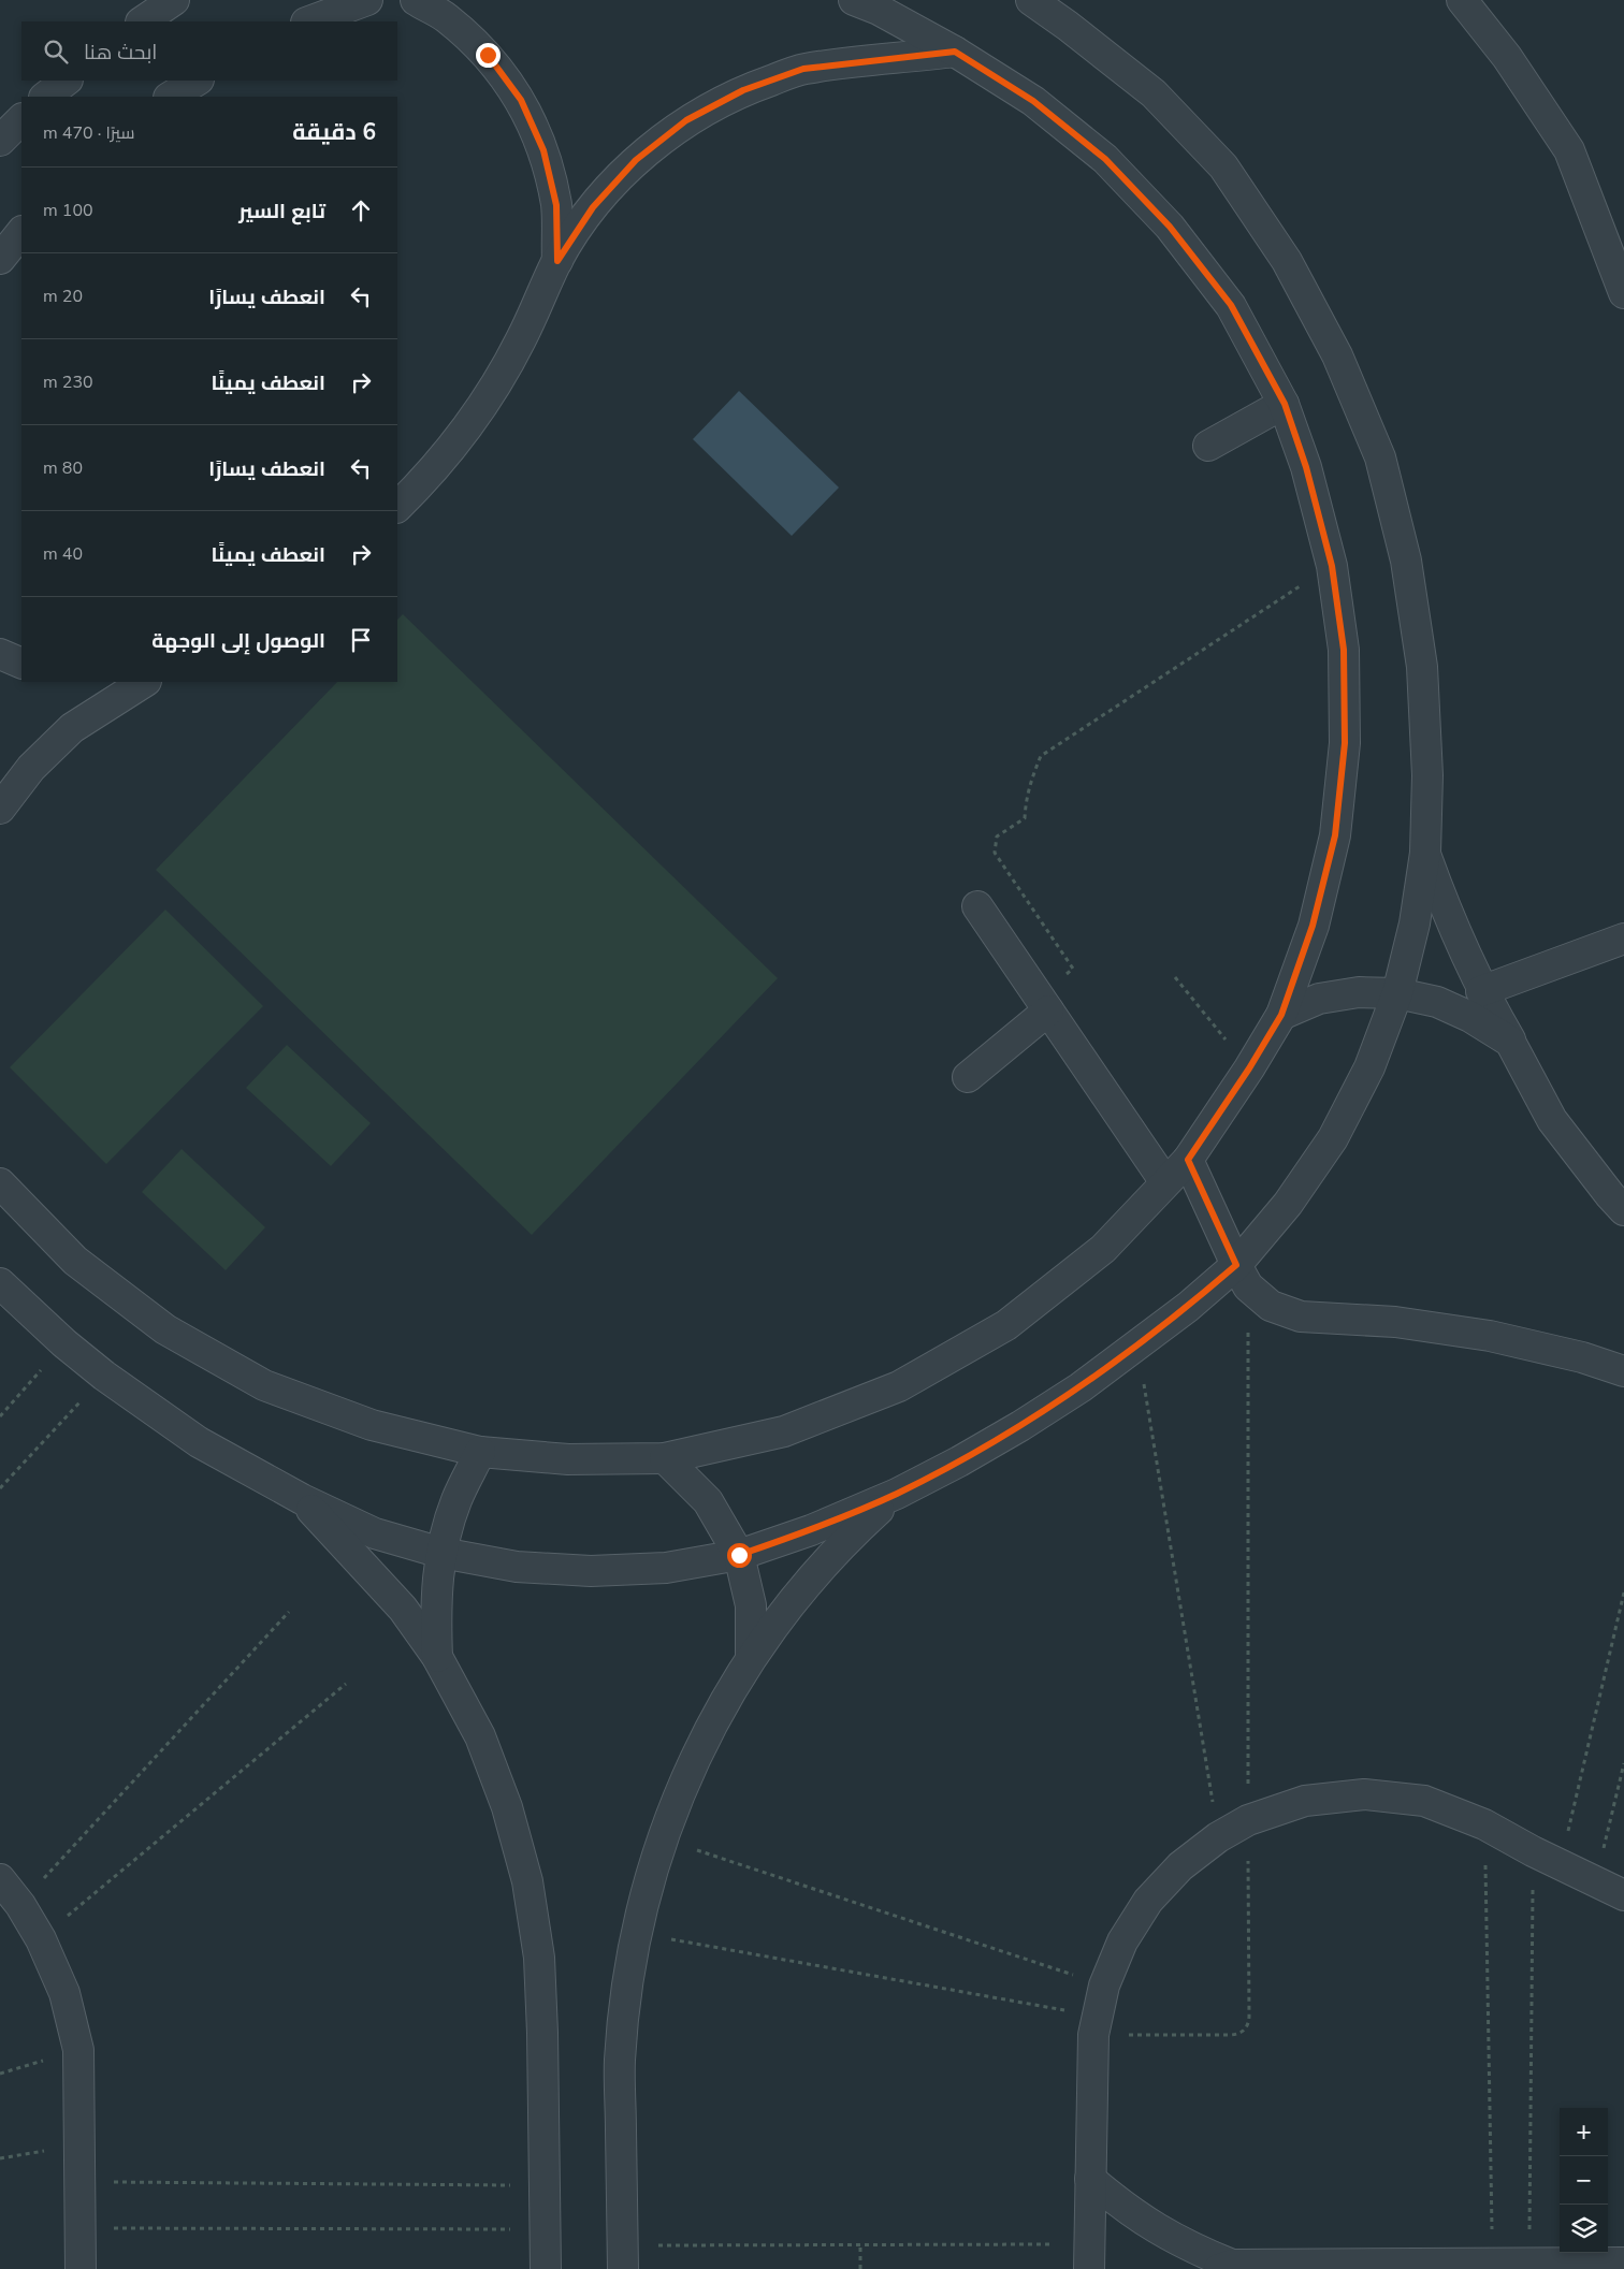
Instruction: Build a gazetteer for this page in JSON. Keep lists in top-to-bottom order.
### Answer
{
  "page": {
    "search": "ابحث هنا",
    "heading": ["6 دقيقة", "سيرًا · 470 m"],
    "list": [
      ["تابع السير", "100 m"],
      ["انعطف يسارًا", "20 m"],
      ["انعطف يمينًا", "230 m"],
      ["انعطف يسارًا", "80 m"],
      ["انعطف يمينًا", "40 m"],
      "الوصول إلى الوجهة"
    ],
    "map_buttons": ["+", "−"]
  }
}
